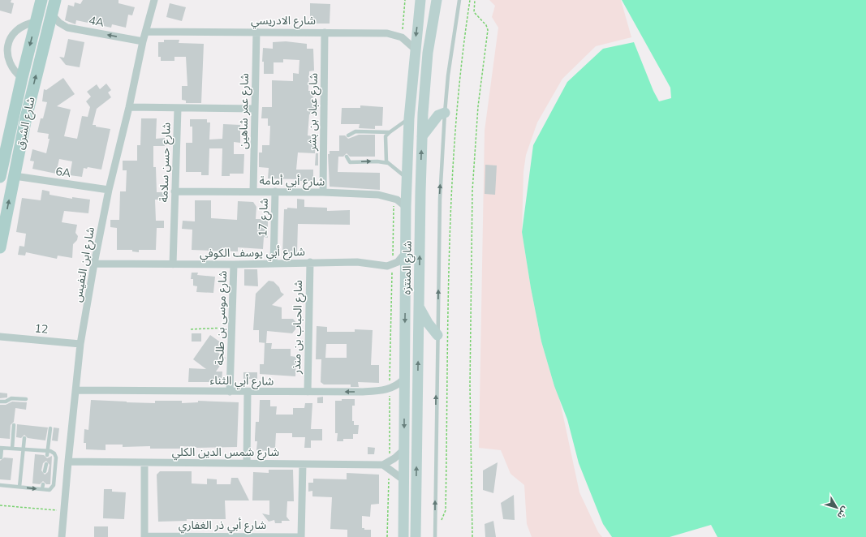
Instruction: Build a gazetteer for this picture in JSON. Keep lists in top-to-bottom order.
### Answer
{
  "streets": {
    "main road": ["شارع الشرق", "شارع المنتزه"],
    "street": [
      "شارع الادريسي",
      "4A",
      "شارع عمر شاهين",
      "شارع عباد بن بشر",
      "شارع حسن سلامة",
      "6A",
      "شارع أبي أمامة",
      "شارع 17",
      "شارع أبي يوسف الكوفي",
      "شارع ابن النفيس",
      "شارع موسى بن طلحة",
      "شارع الحباب بن منذر",
      "12",
      "شارع أبي الثناء",
      "شارع شمس الدين الكلي",
      "شارع أبي ذر الغفاري"
    ]
  },
  "crossings": [
    ["شارع الادريسي", "شارع عمر شاهين"],
    ["شارع الادريسي", "شارع عباد بن بشر"],
    ["شارع الادريسي", "شارع ابن النفيس"],
    ["شارع الادريسي", "شارع المنتزه"],
    ["4A", "شارع الشرق"],
    ["4A", "شارع ابن النفيس"],
    ["شارع عمر شاهين", "شارع أبي أمامة"],
    ["شارع عباد بن بشر", "شارع أبي أمامة"],
    ["شارع الشرق", "6A"],
    ["شارع حسن سلامة", "شارع أبي أمامة"],
    ["شارع حسن سلامة", "شارع أبي يوسف الكوفي"],
    ["شارع حسن سلامة", "شارع ابن النفيس"],
    ["6A", "شارع ابن النفيس"],
    ["شارع أبي أمامة", "شارع 17"],
    ["شارع أبي أمامة", "شارع المنتزه"],
    ["شارع 17", "شارع أبي يوسف الكوفي"],
    ["شارع أبي يوسف الكوفي", "شارع ابن النفيس"],
    ["شارع أبي يوسف الكوفي", "شارع موسى بن طلحة"],
    ["شارع أبي يوسف الكوفي", "شارع الحباب بن منذر"],
    ["شارع ابن النفيس", "12"],
    ["شارع ابن النفيس", "شارع أبي الثناء"],
    ["شارع ابن النفيس", "شارع شمس الدين الكلي"],
    ["شارع المنتزه", "شارع أبي الثناء"],
    ["شارع موسى بن طلحة", "شارع أبي الثناء"],
    ["شارع الحباب بن منذر", "شارع أبي الثناء"]
  ],
  "one_way": ["4A"],
  "north": "bottom right"
}
